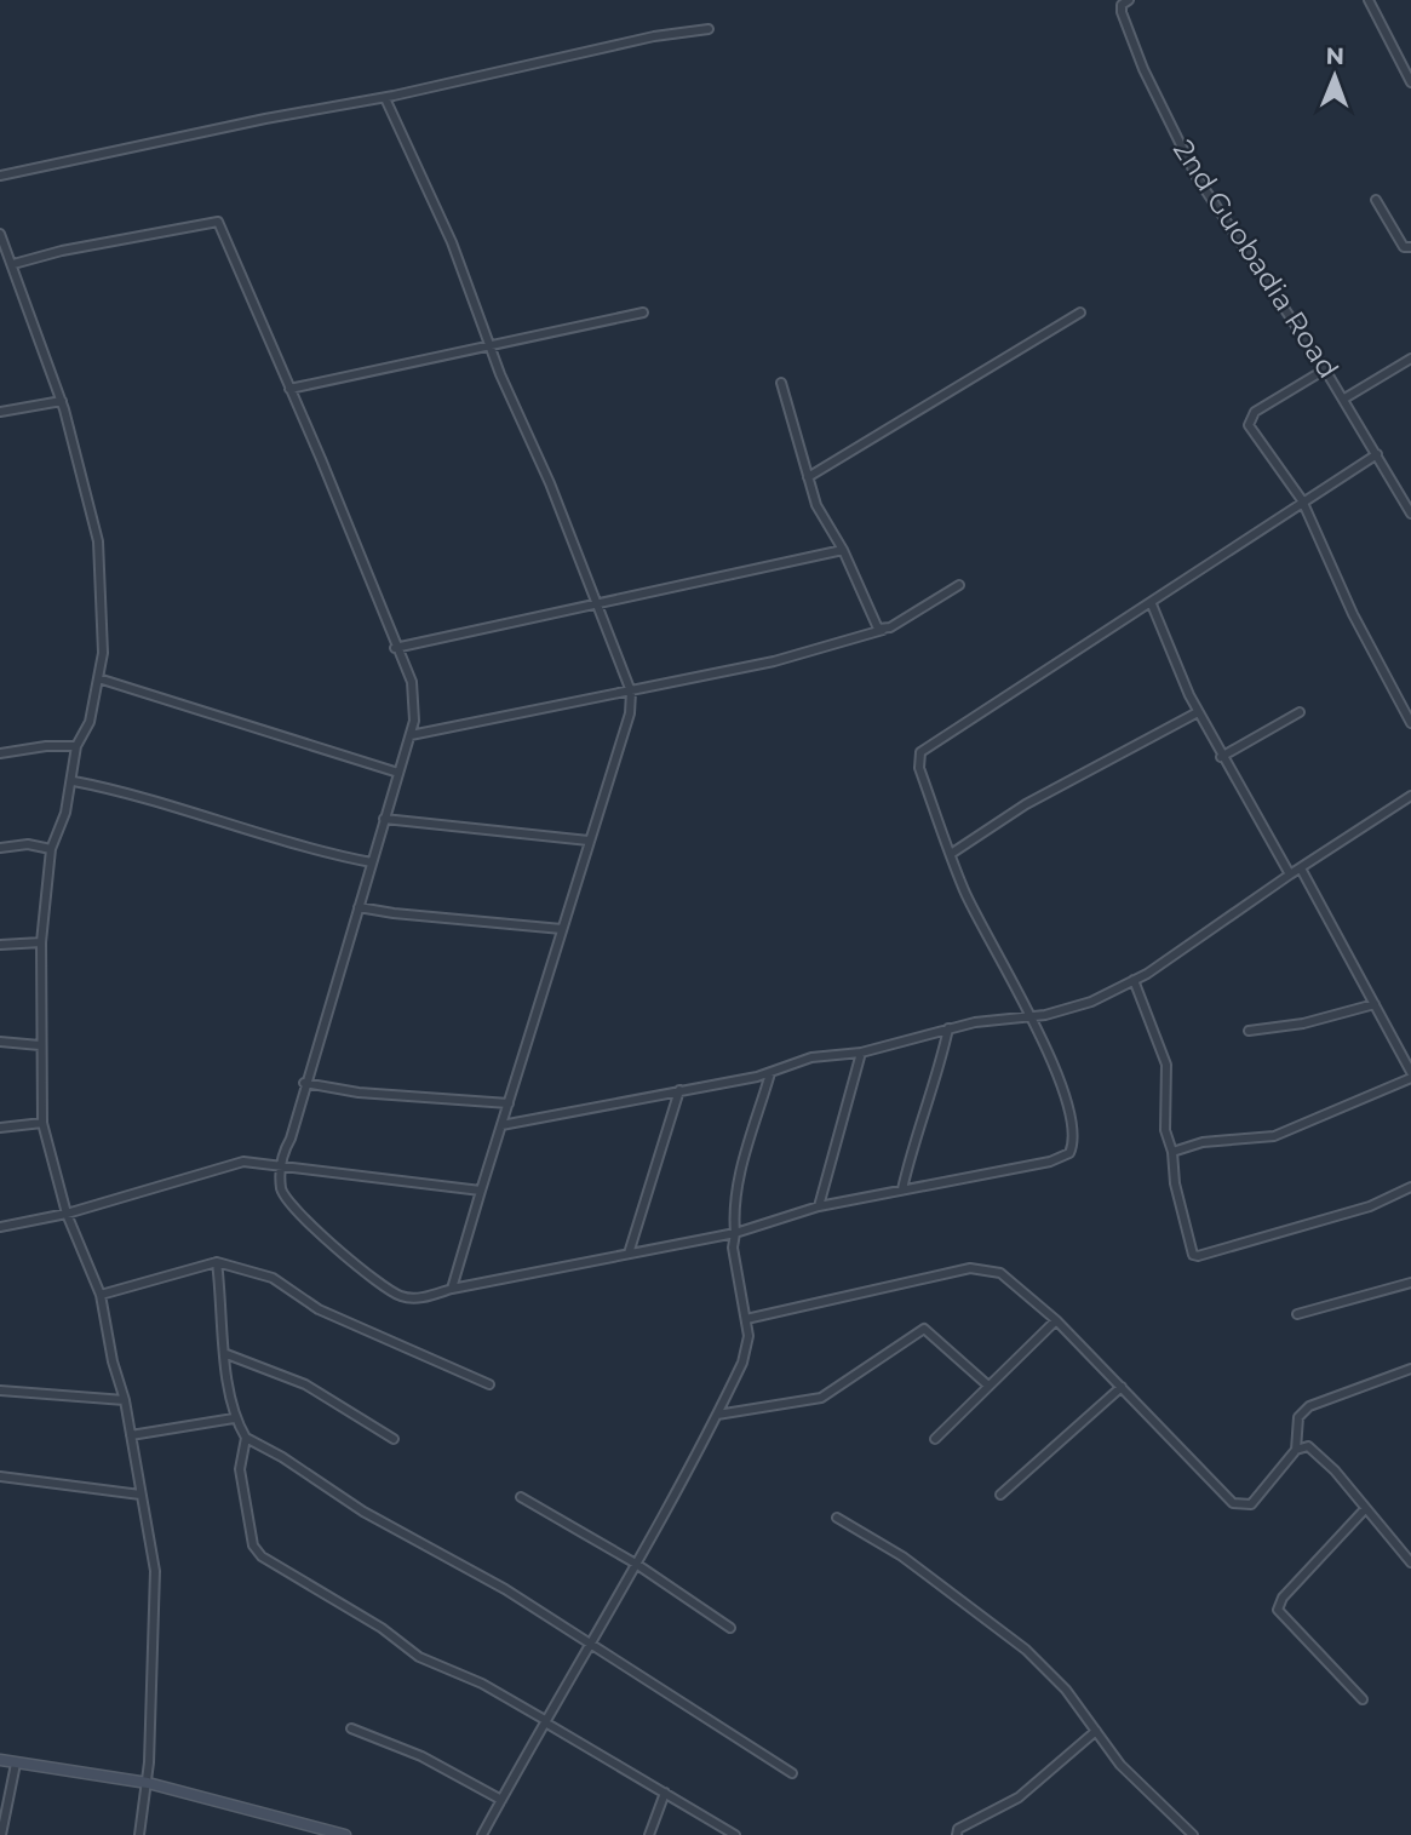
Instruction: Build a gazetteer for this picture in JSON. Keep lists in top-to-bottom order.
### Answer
{
  "streets": {
    "street": ["2nd Guobadia Road"]
  },
  "north": "top"
}
